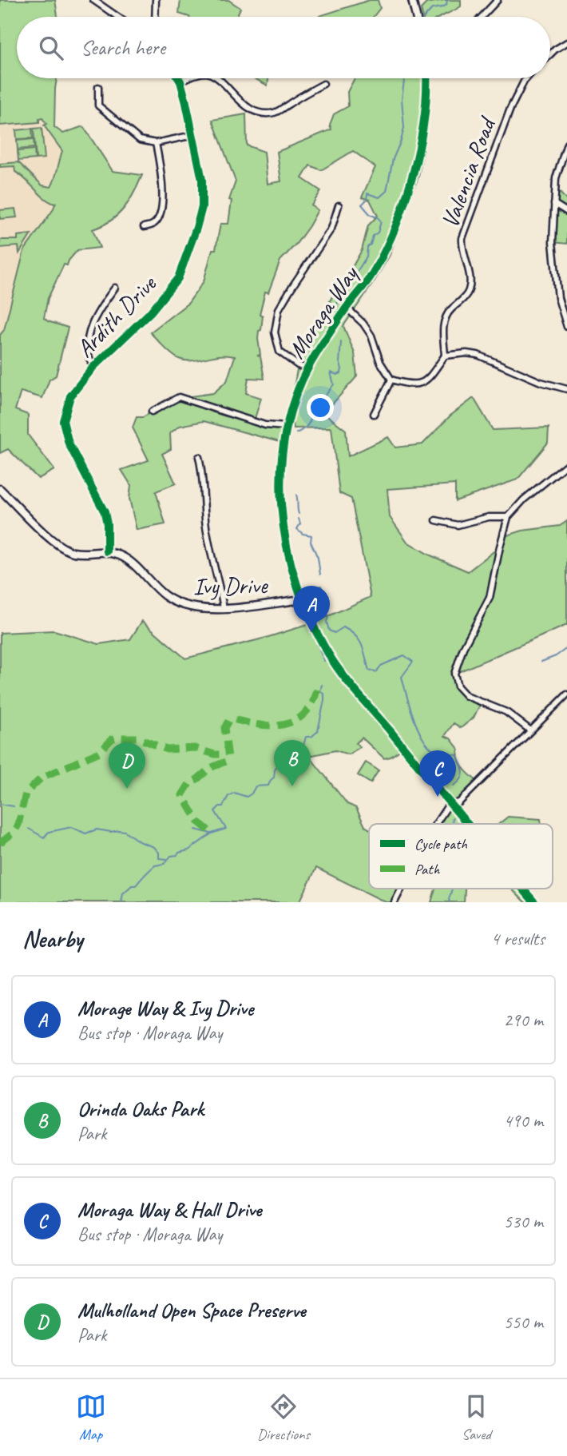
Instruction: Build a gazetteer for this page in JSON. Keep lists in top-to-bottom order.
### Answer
{
  "streets": {
    "main road": ["Moraga Way", "Ivy Drive"],
    "street": ["Valencia Road", "Ardith Drive"]
  },
  "crossings": [
    ["Moraga Way", "Ivy Drive"],
    ["Ardith Drive", "Ivy Drive"]
  ],
  "legend": ["Cycle path", "Path"],
  "page": {
    "search": "Search here",
    "pins": [
      "A",
      "B",
      "D",
      "C"
    ],
    "heading": ["Nearby", "4 results"],
    "list": [
      {
        "mark": "A",
        "name": "Morage Way & Ivy Drive",
        "note": "Bus stop · Moraga Way",
        "value": "290 m"
      },
      {
        "mark": "B",
        "name": "Orinda Oaks Park",
        "note": "Park",
        "value": "490 m"
      },
      {
        "mark": "C",
        "name": "Moraga Way & Hall Drive",
        "note": "Bus stop · Moraga Way",
        "value": "530 m"
      },
      {
        "mark": "D",
        "name": "Mulholland Open Space Preserve",
        "note": "Park",
        "value": "550 m"
      }
    ],
    "nav": ["Map", "Directions", "Saved"]
  }
}
